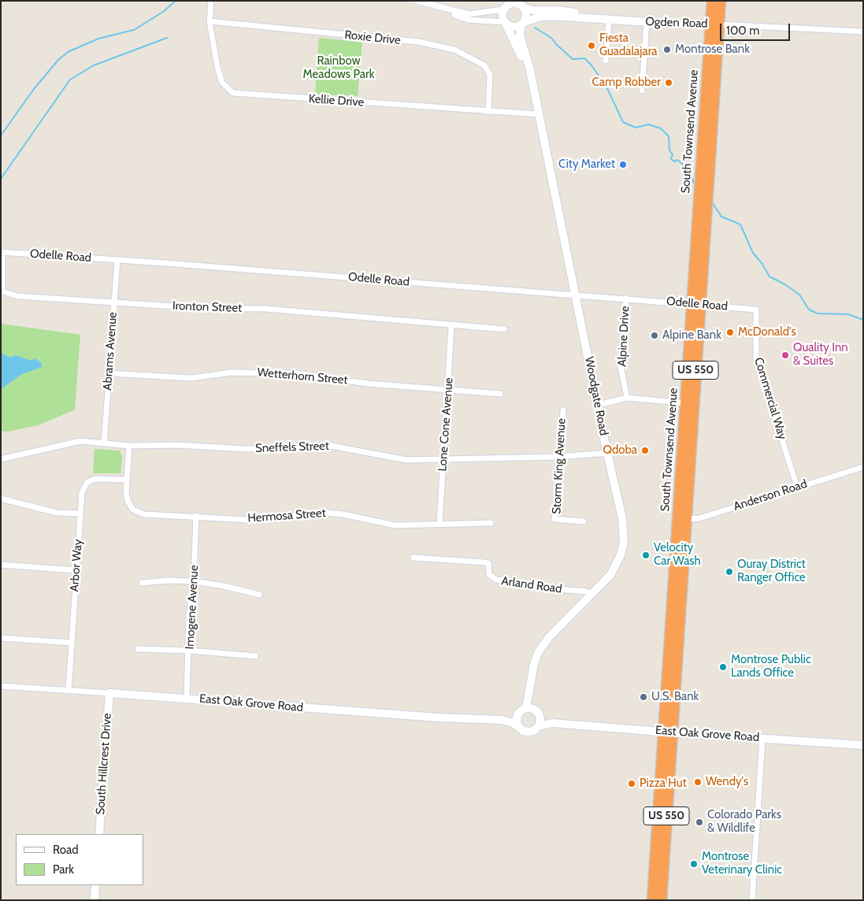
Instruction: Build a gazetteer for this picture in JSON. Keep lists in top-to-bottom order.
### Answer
{
  "streets": {
    "highway": ["South Townsend Avenue", "US 550"],
    "street": [
      "Ogden Road",
      "Roxie Drive",
      "Kellie Drive",
      "Odelle Road",
      "Ironton Street",
      "Alpine Drive",
      "Abrams Avenue",
      "Wetterhorn Street",
      "Woodgate Road",
      "Commercial Way",
      "Lone Cone Avenue",
      "Sneffels Street",
      "Storm King Avenue",
      "Anderson Road",
      "Hermosa Street",
      "Arbor Way",
      "Arland Road",
      "Imogene Avenue",
      "East Oak Grove Road",
      "South Hillcrest Drive"
    ]
  },
  "crossings": [
    ["Ogden Road", "South Townsend Avenue"],
    ["Ogden Road", "Woodgate Road"],
    ["Roxie Drive", "Kellie Drive"],
    ["Kellie Drive", "Woodgate Road"],
    ["South Townsend Avenue", "Odelle Road"],
    ["South Townsend Avenue", "Anderson Road"],
    ["South Townsend Avenue", "East Oak Grove Road"],
    ["Odelle Road", "Ironton Street"],
    ["Odelle Road", "Alpine Drive"],
    ["Odelle Road", "Abrams Avenue"],
    ["Odelle Road", "Woodgate Road"],
    ["Odelle Road", "Commercial Way"],
    ["Ironton Street", "Abrams Avenue"],
    ["Ironton Street", "Lone Cone Avenue"],
    ["Abrams Avenue", "Wetterhorn Street"],
    ["Abrams Avenue", "Sneffels Street"],
    ["Wetterhorn Street", "Lone Cone Avenue"],
    ["Woodgate Road", "Sneffels Street"],
    ["Woodgate Road", "Arland Road"],
    ["Woodgate Road", "East Oak Grove Road"],
    ["Commercial Way", "Anderson Road"],
    ["Lone Cone Avenue", "Sneffels Street"],
    ["Lone Cone Avenue", "Hermosa Street"],
    ["Sneffels Street", "Storm King Avenue"],
    ["Hermosa Street", "Arbor Way"],
    ["Hermosa Street", "Imogene Avenue"],
    ["Arbor Way", "East Oak Grove Road"],
    ["Imogene Avenue", "East Oak Grove Road"],
    ["East Oak Grove Road", "South Hillcrest Drive"]
  ],
  "parks": ["Rainbow Meadows Park"],
  "places": [
    "Fiesta Guadalajara",
    "Montrose Bank",
    "Camp Robber",
    "City Market",
    "McDonald's",
    "Alpine Bank",
    "Quality Inn & Suites",
    "Qdoba",
    "Velocity Car Wash",
    "Ouray District Ranger Office",
    "Montrose Public Lands Office",
    "U.S. Bank",
    "Wendy's",
    "Pizza Hut",
    "Colorado Parks & Wildlife",
    "Montrose Veterinary Clinic"
  ],
  "legend": ["Road", "Park"],
  "scale_bar": "100 m"
}
